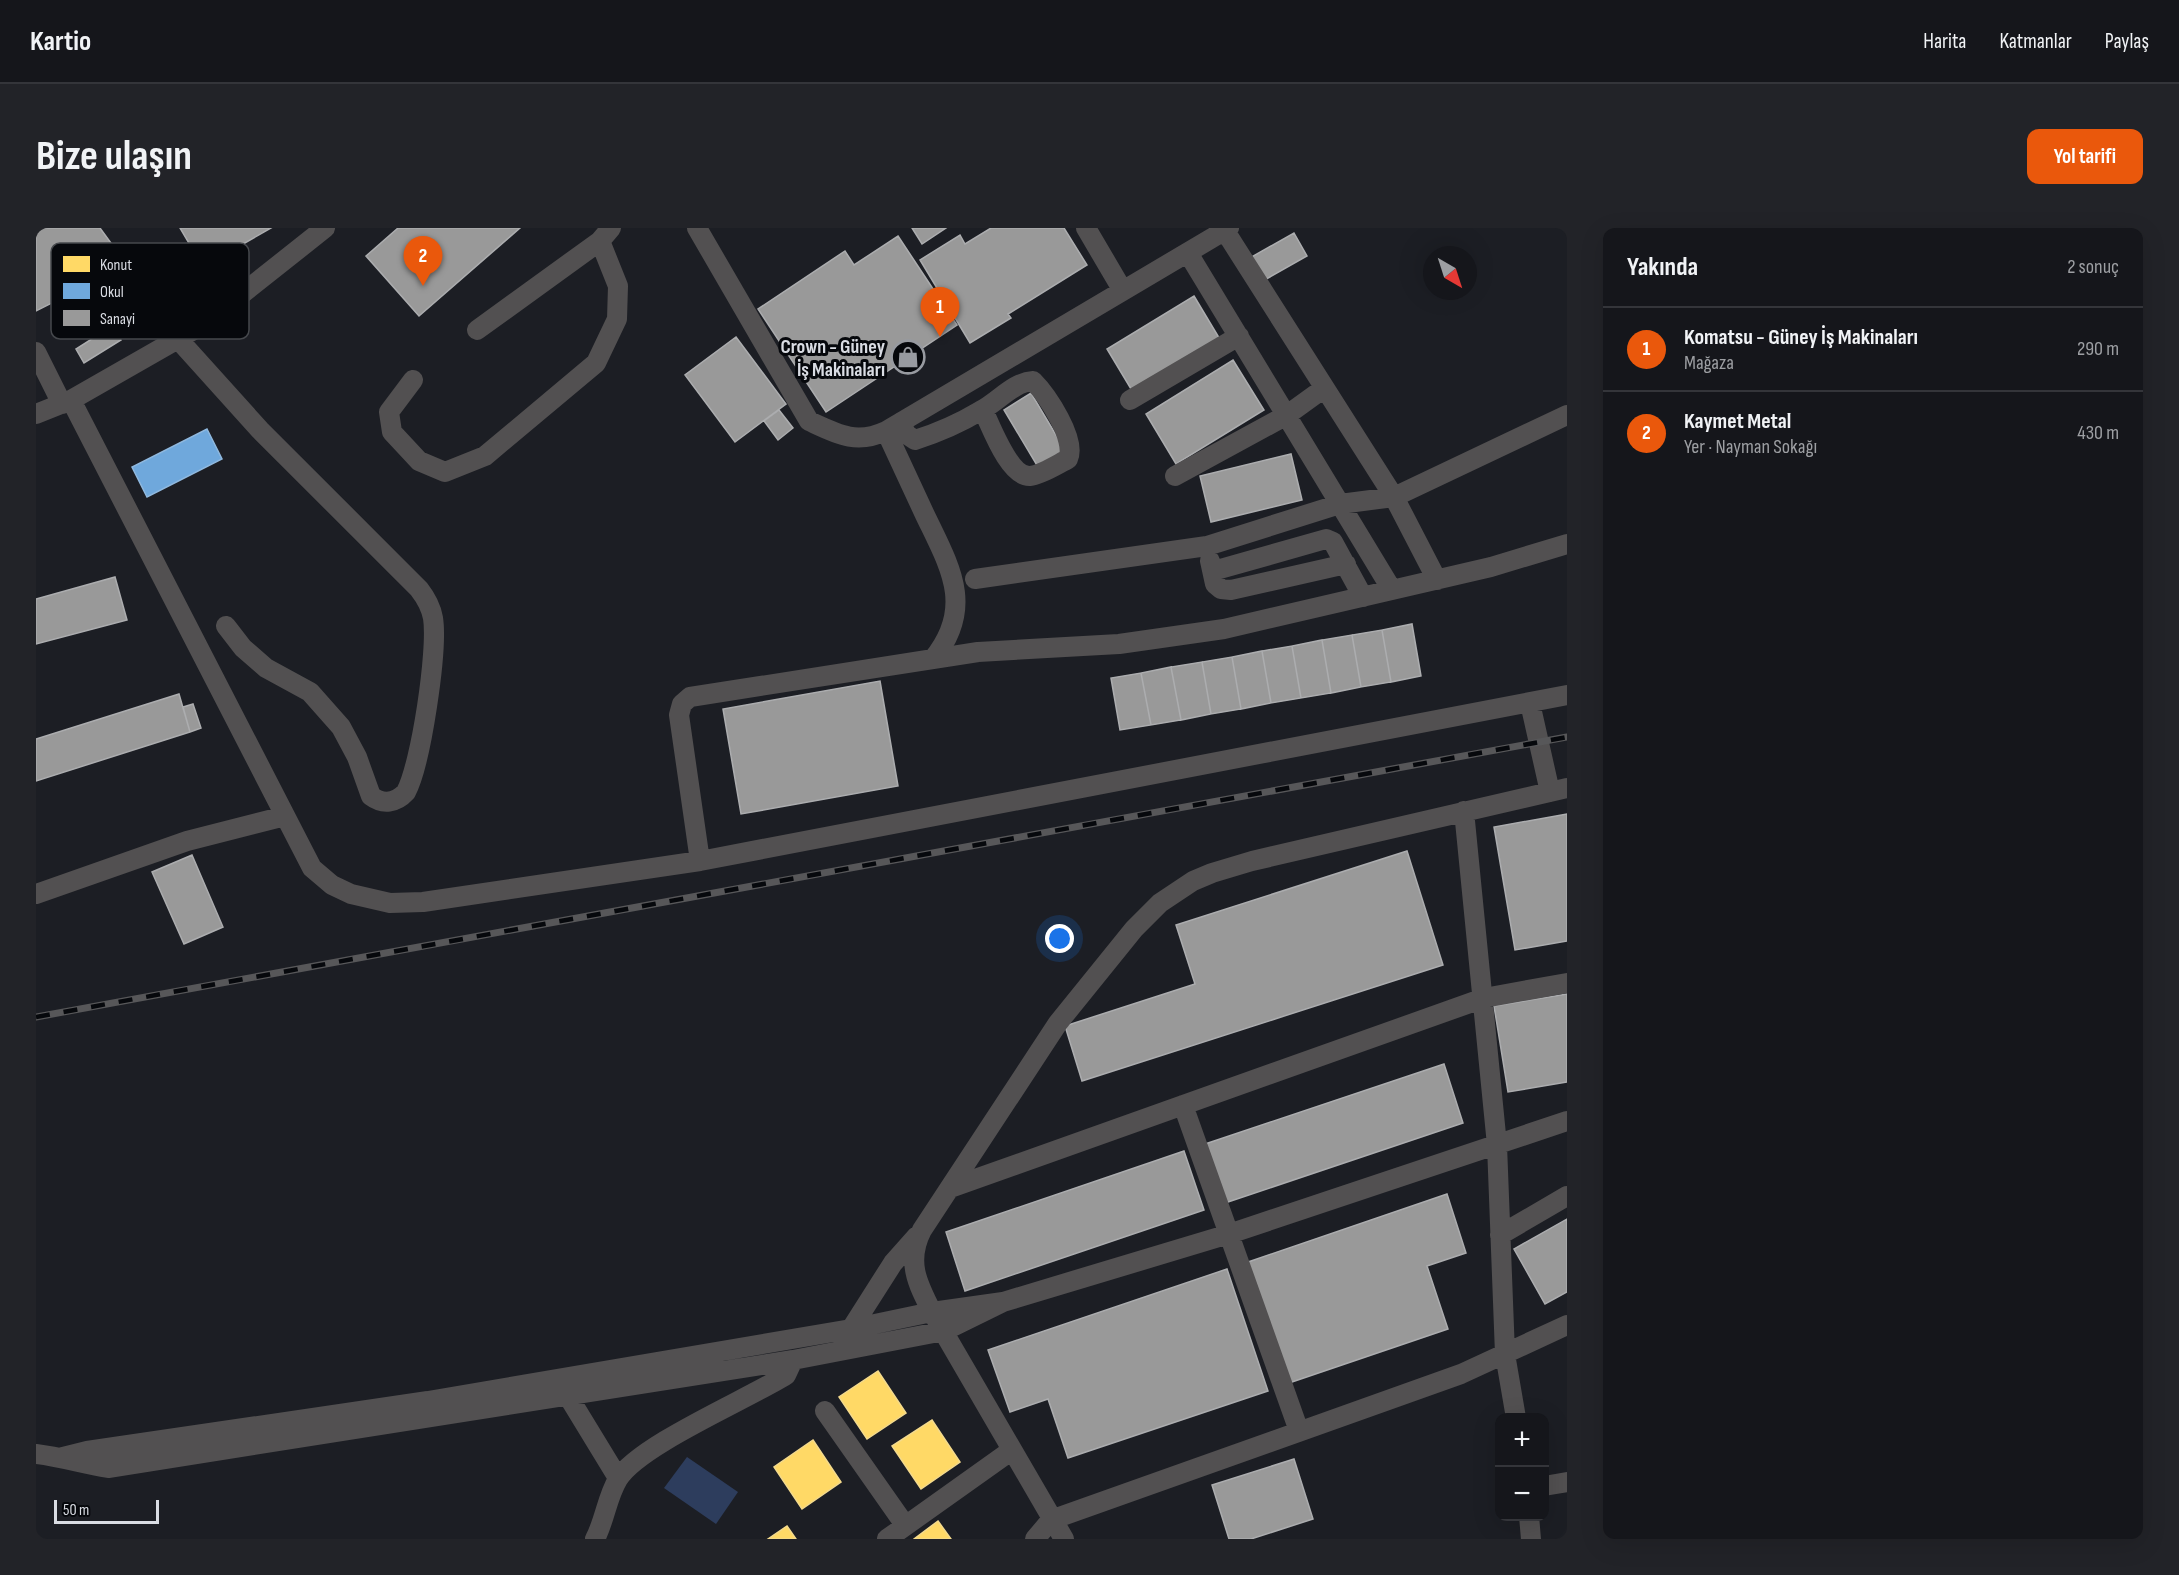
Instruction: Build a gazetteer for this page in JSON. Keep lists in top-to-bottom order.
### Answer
{
  "places": {
    "shop": ["Crown - Güney İş Makinaları"]
  },
  "legend": ["Konut", "Okul", "Sanayi"],
  "scale_bar": "50 m",
  "north": "bottom right",
  "page": {
    "header": "Kartio",
    "nav": ["Harita", "Katmanlar", "Paylaş"],
    "buttons": "Yol tarifi",
    "title": "Bize ulaşın",
    "heading": ["Yakında", "2 sonuç"],
    "pins": ["2", "1"],
    "list": [
      {
        "mark": "1",
        "name": "Komatsu - Güney İş Makinaları",
        "note": "Mağaza",
        "value": "290 m"
      },
      {
        "mark": "2",
        "name": "Kaymet Metal",
        "note": "Yer · Nayman Sokağı",
        "value": "430 m"
      }
    ],
    "map_buttons": ["+", "−"],
    "scale": "50 m"
  }
}
